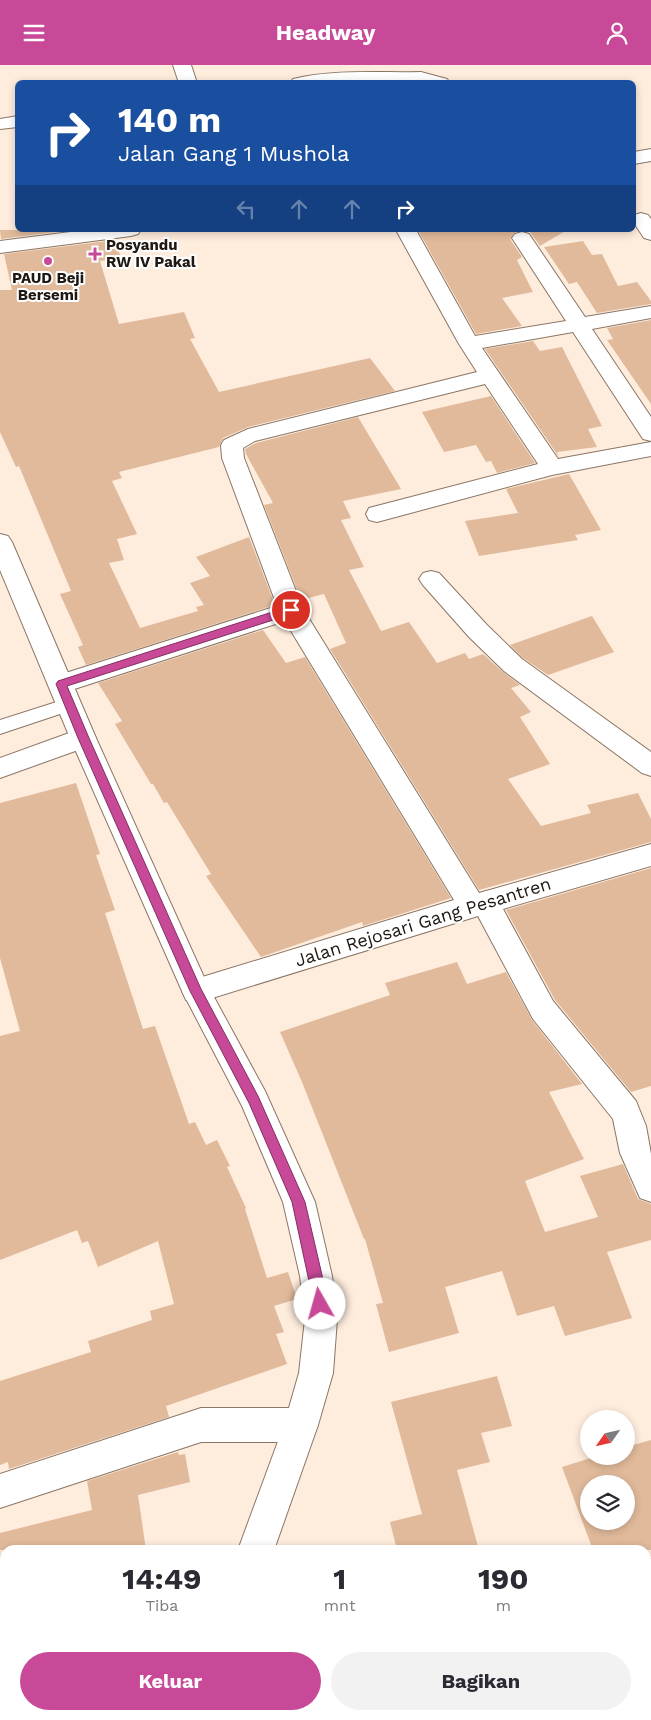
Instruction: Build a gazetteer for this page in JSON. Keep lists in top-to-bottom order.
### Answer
{
  "streets": {
    "street": ["Jalan Rejosari Gang Pesantren"]
  },
  "places": {
    "health": ["Posyandu RW IV Pakal"],
    "other": ["PAUD Beji Bersemi"]
  },
  "north": "bottom left",
  "page": {
    "header": "Headway",
    "turn": ["140 m", "Jalan Gang 1 Mushola"],
    "eta": [
      "14:49",
      "Tiba",
      "1",
      "mnt",
      "190",
      "m"
    ],
    "buttons": ["Keluar", "Bagikan"]
  }
}
